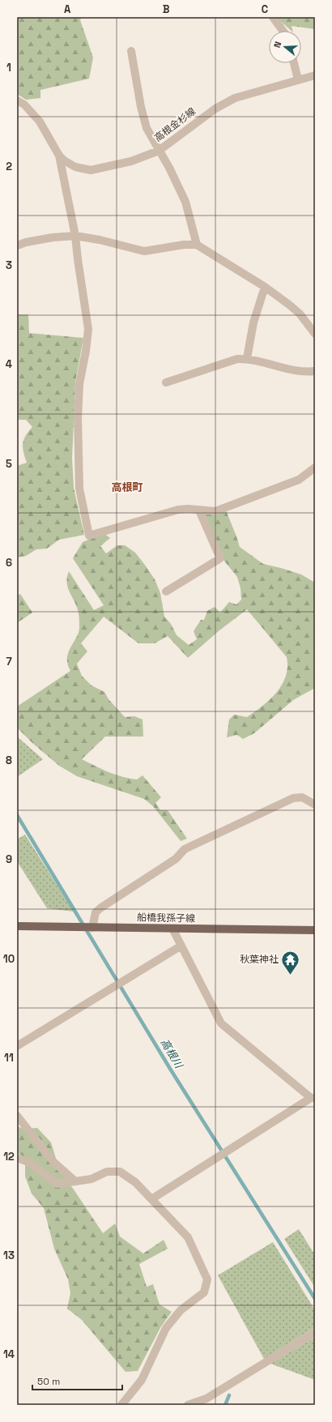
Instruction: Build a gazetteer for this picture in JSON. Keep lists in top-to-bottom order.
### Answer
{
  "streets": {
    "main road": ["船橋我孫子線"],
    "street": ["高根金杉線"]
  },
  "districts": ["高根町"],
  "water": ["高根川"],
  "places": {
    "temple": ["秋葉神社"]
  },
  "scale_bar": "50 m",
  "north": "left",
  "grid": {
    "columns": ["A", "B", "C"],
    "rows": [
      "1",
      "2",
      "3",
      "4",
      "5",
      "6",
      "7",
      "8",
      "9",
      "10",
      "11",
      "12",
      "13",
      "14"
    ]
  }
}
